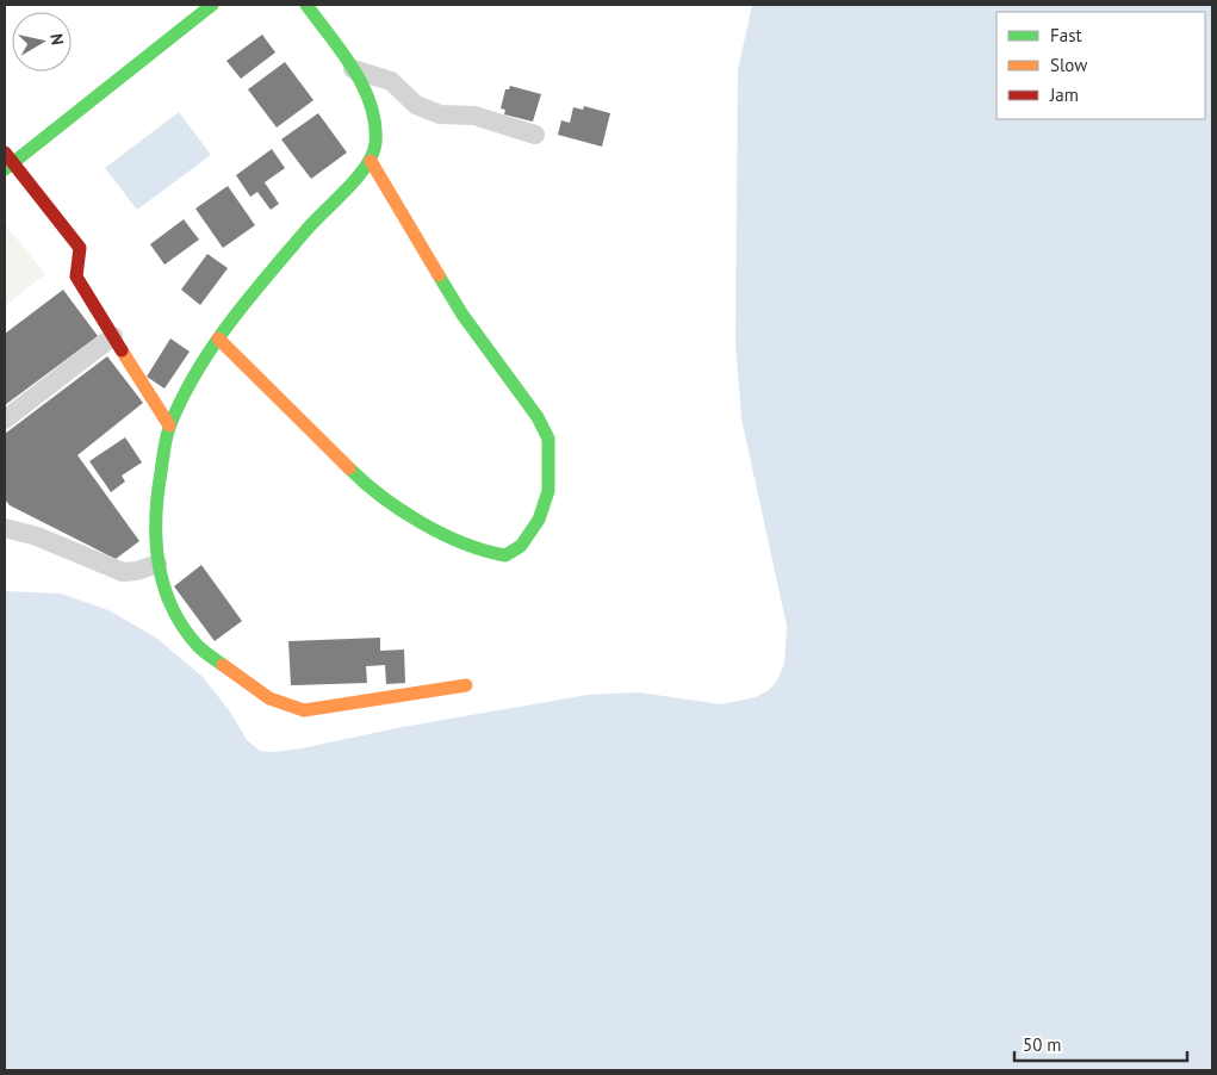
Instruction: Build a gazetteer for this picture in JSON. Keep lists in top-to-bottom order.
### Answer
{
  "legend": ["Fast", "Slow", "Jam"],
  "scale_bar": "50 m",
  "north": "right"
}
